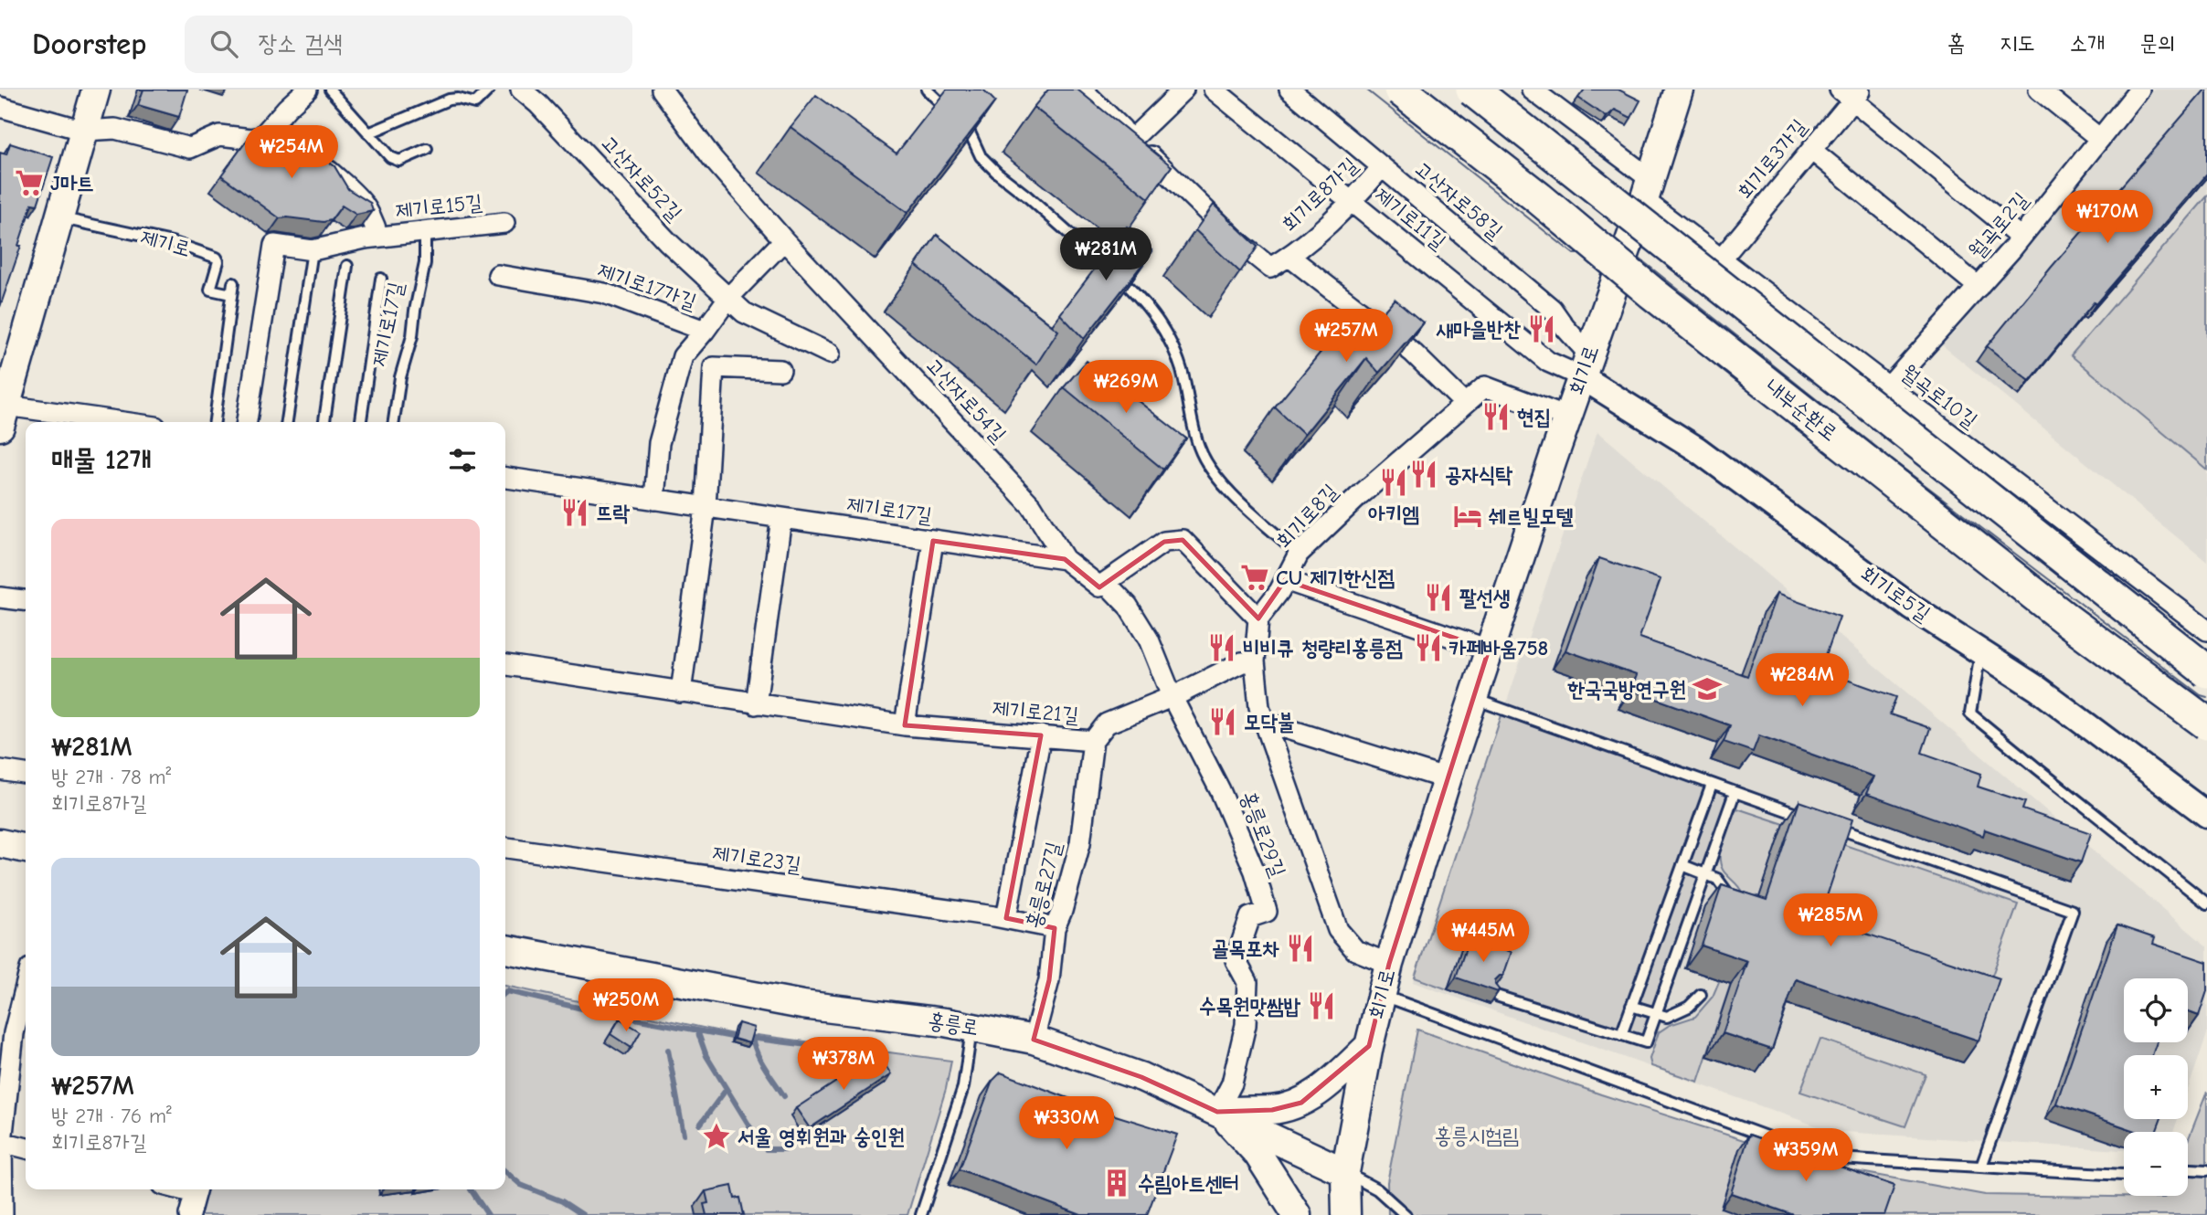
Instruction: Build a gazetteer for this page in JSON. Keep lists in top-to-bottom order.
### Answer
{
  "streets": {
    "highway": ["내부순환로"],
    "main road": ["회기로", "홍릉로"],
    "street": [
      "회기로3가길",
      "고산자로52길",
      "회기로8가길",
      "고산자로58길",
      "제기로15길",
      "제기로11길",
      "월곡로2길",
      "제기로17가길",
      "제기로17길",
      "월곡로10길",
      "고산자로54길",
      "회기로8길",
      "회기로5길",
      "제기로21길",
      "홍릉로29길",
      "제기로23길",
      "홍릉로27길"
    ],
    "lane": ["제기로"]
  },
  "crossings": [
    ["회기로3가길", "월곡로10길"],
    ["고산자로52길", "제기로17가길"],
    ["회기로8가길", "고산자로58길"],
    ["회기로8가길", "제기로11길"],
    ["회기로8가길", "회기로8길"],
    ["고산자로58길", "제기로11길"],
    ["고산자로58길", "회기로"],
    ["고산자로58길", "회기로5길"],
    ["제기로15길", "제기로17길"],
    ["제기로11길", "회기로"],
    ["제기로11길", "회기로5길"],
    ["월곡로2길", "월곡로10길"],
    ["제기로17가길", "제기로17길"],
    ["제기로17길", "고산자로54길"],
    ["회기로", "월곡로10길"],
    ["회기로", "회기로8길"],
    ["회기로", "회기로5길"],
    ["회기로", "홍릉로"],
    ["고산자로54길", "홍릉로29길"],
    ["회기로8길", "제기로21길"],
    ["제기로21길", "홍릉로29길"],
    ["제기로21길", "홍릉로27길"],
    ["홍릉로29길", "홍릉로"],
    ["제기로23길", "홍릉로27길"],
    ["홍릉로27길", "홍릉로"]
  ],
  "parks": ["홍릉시험림"],
  "places": {
    "supermarket": ["J마트", "CU 제기한신점"],
    "restaurant": [
      "새마을반찬",
      "현집",
      "공자식탁",
      "아키엠",
      "뜨락",
      "팔선생",
      "비비큐 청량리홍릉점",
      "카페바움758",
      "모닥불",
      "골목포차",
      "수목원맛쌈밥"
    ],
    "hotel": ["쉐르빌모텔"],
    "school or university": ["한국국방연구원"],
    "place": ["서울 영휘원과 숭인원"],
    "building": ["수림아트센터"]
  },
  "page": {
    "header": "Doorstep",
    "search": "장소 검색",
    "nav": [
      "홈",
      "지도",
      "소개",
      "문의"
    ],
    "price": [
      "₩254M",
      "₩170M",
      "₩281M",
      "₩257M",
      "₩269M",
      "₩284M",
      "₩285M",
      "₩445M",
      "₩250M",
      "₩378M",
      "₩330M",
      "₩359M"
    ],
    "heading": "매물 12개",
    "list": [
      {
        "name": "₩281M",
        "note": "방 2개 · 78 m² · 회기로8가길"
      },
      {
        "name": "₩257M",
        "note": "방 2개 · 76 m² · 회기로8가길"
      }
    ],
    "map_buttons": ["+", "−"]
  }
}
